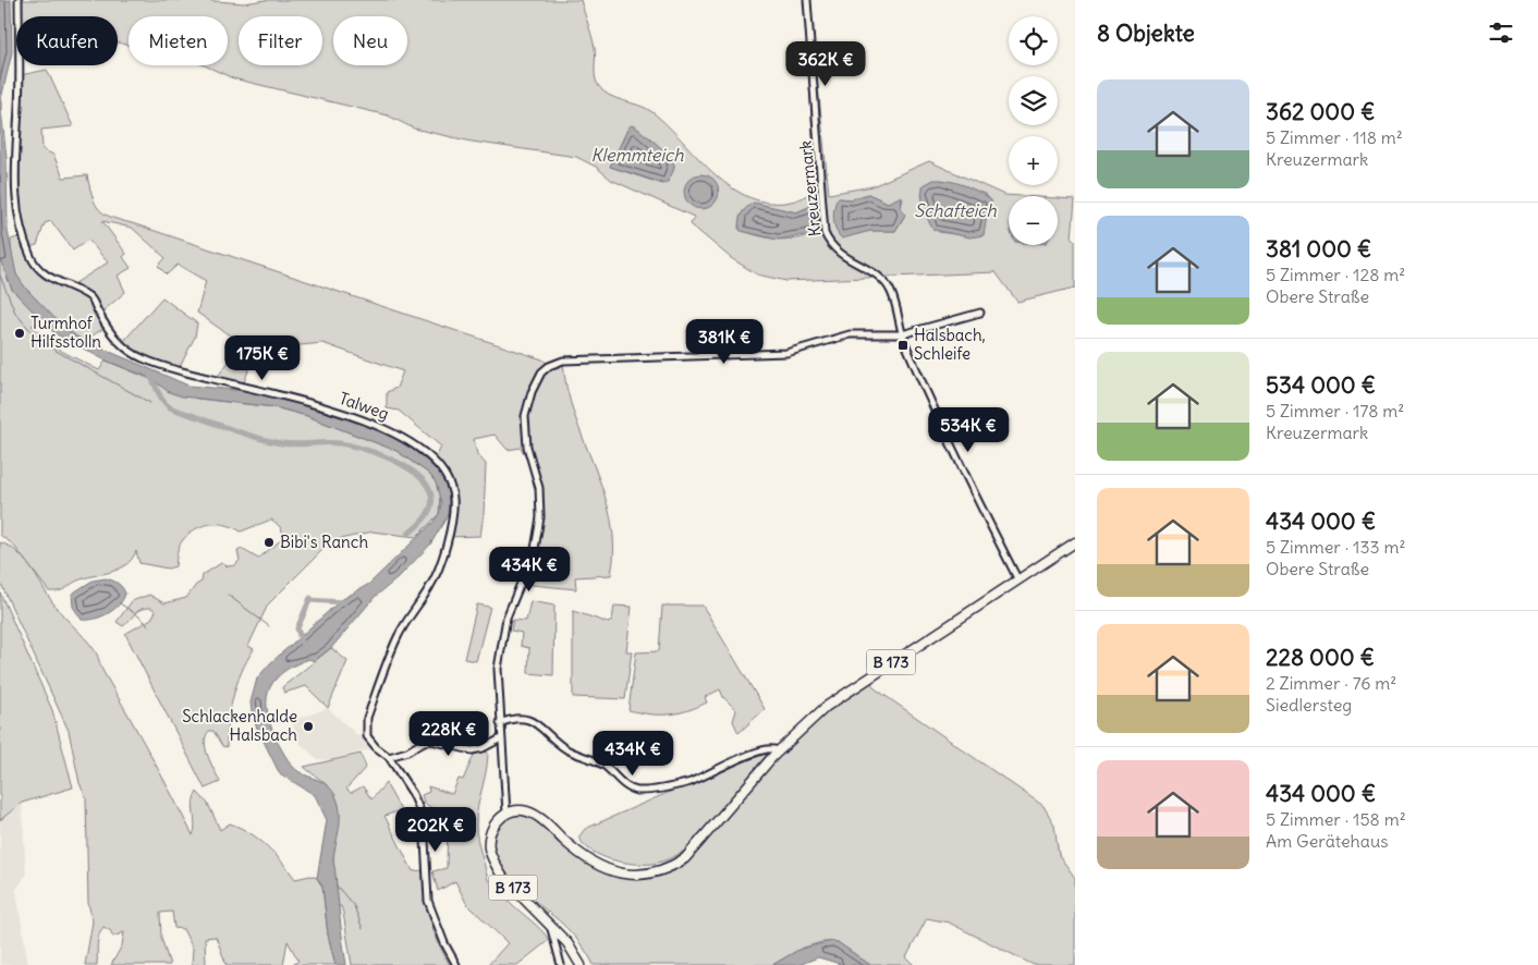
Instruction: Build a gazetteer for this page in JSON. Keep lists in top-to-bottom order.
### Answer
{
  "streets": {
    "main road": ["B 173"],
    "street": ["Kreuzermark", "Talweg"]
  },
  "crossings": [
    ["Kreuzermark", "B 173"]
  ],
  "water": ["Klemmteich", "Schafteich"],
  "places": {
    "other": ["Turmhof Hilfsstolln", "Bibi's Ranch", "Schlackenhalde Halsbach"],
    "transit": ["Halsbach, Schleife"]
  },
  "page": {
    "heading": "8 Objekte",
    "map_buttons": ["+", "−"],
    "chip": [
      "Kaufen",
      "Mieten",
      "Filter",
      "Neu"
    ],
    "price": [
      "362K €",
      "381K €",
      "175K €",
      "534K €",
      "434K €",
      "228K €",
      "434K €",
      "202K €"
    ],
    "list": [
      {
        "name": "362 000 €",
        "note": "5 Zimmer · 118 m² · Kreuzermark"
      },
      {
        "name": "381 000 €",
        "note": "5 Zimmer · 128 m² · Obere Straße"
      },
      {
        "name": "534 000 €",
        "note": "5 Zimmer · 178 m² · Kreuzermark"
      },
      {
        "name": "434 000 €",
        "note": "5 Zimmer · 133 m² · Obere Straße"
      },
      {
        "name": "228 000 €",
        "note": "2 Zimmer · 76 m² · Siedlersteg"
      },
      {
        "name": "434 000 €",
        "note": "5 Zimmer · 158 m² · Am Gerätehaus"
      }
    ]
  }
}
